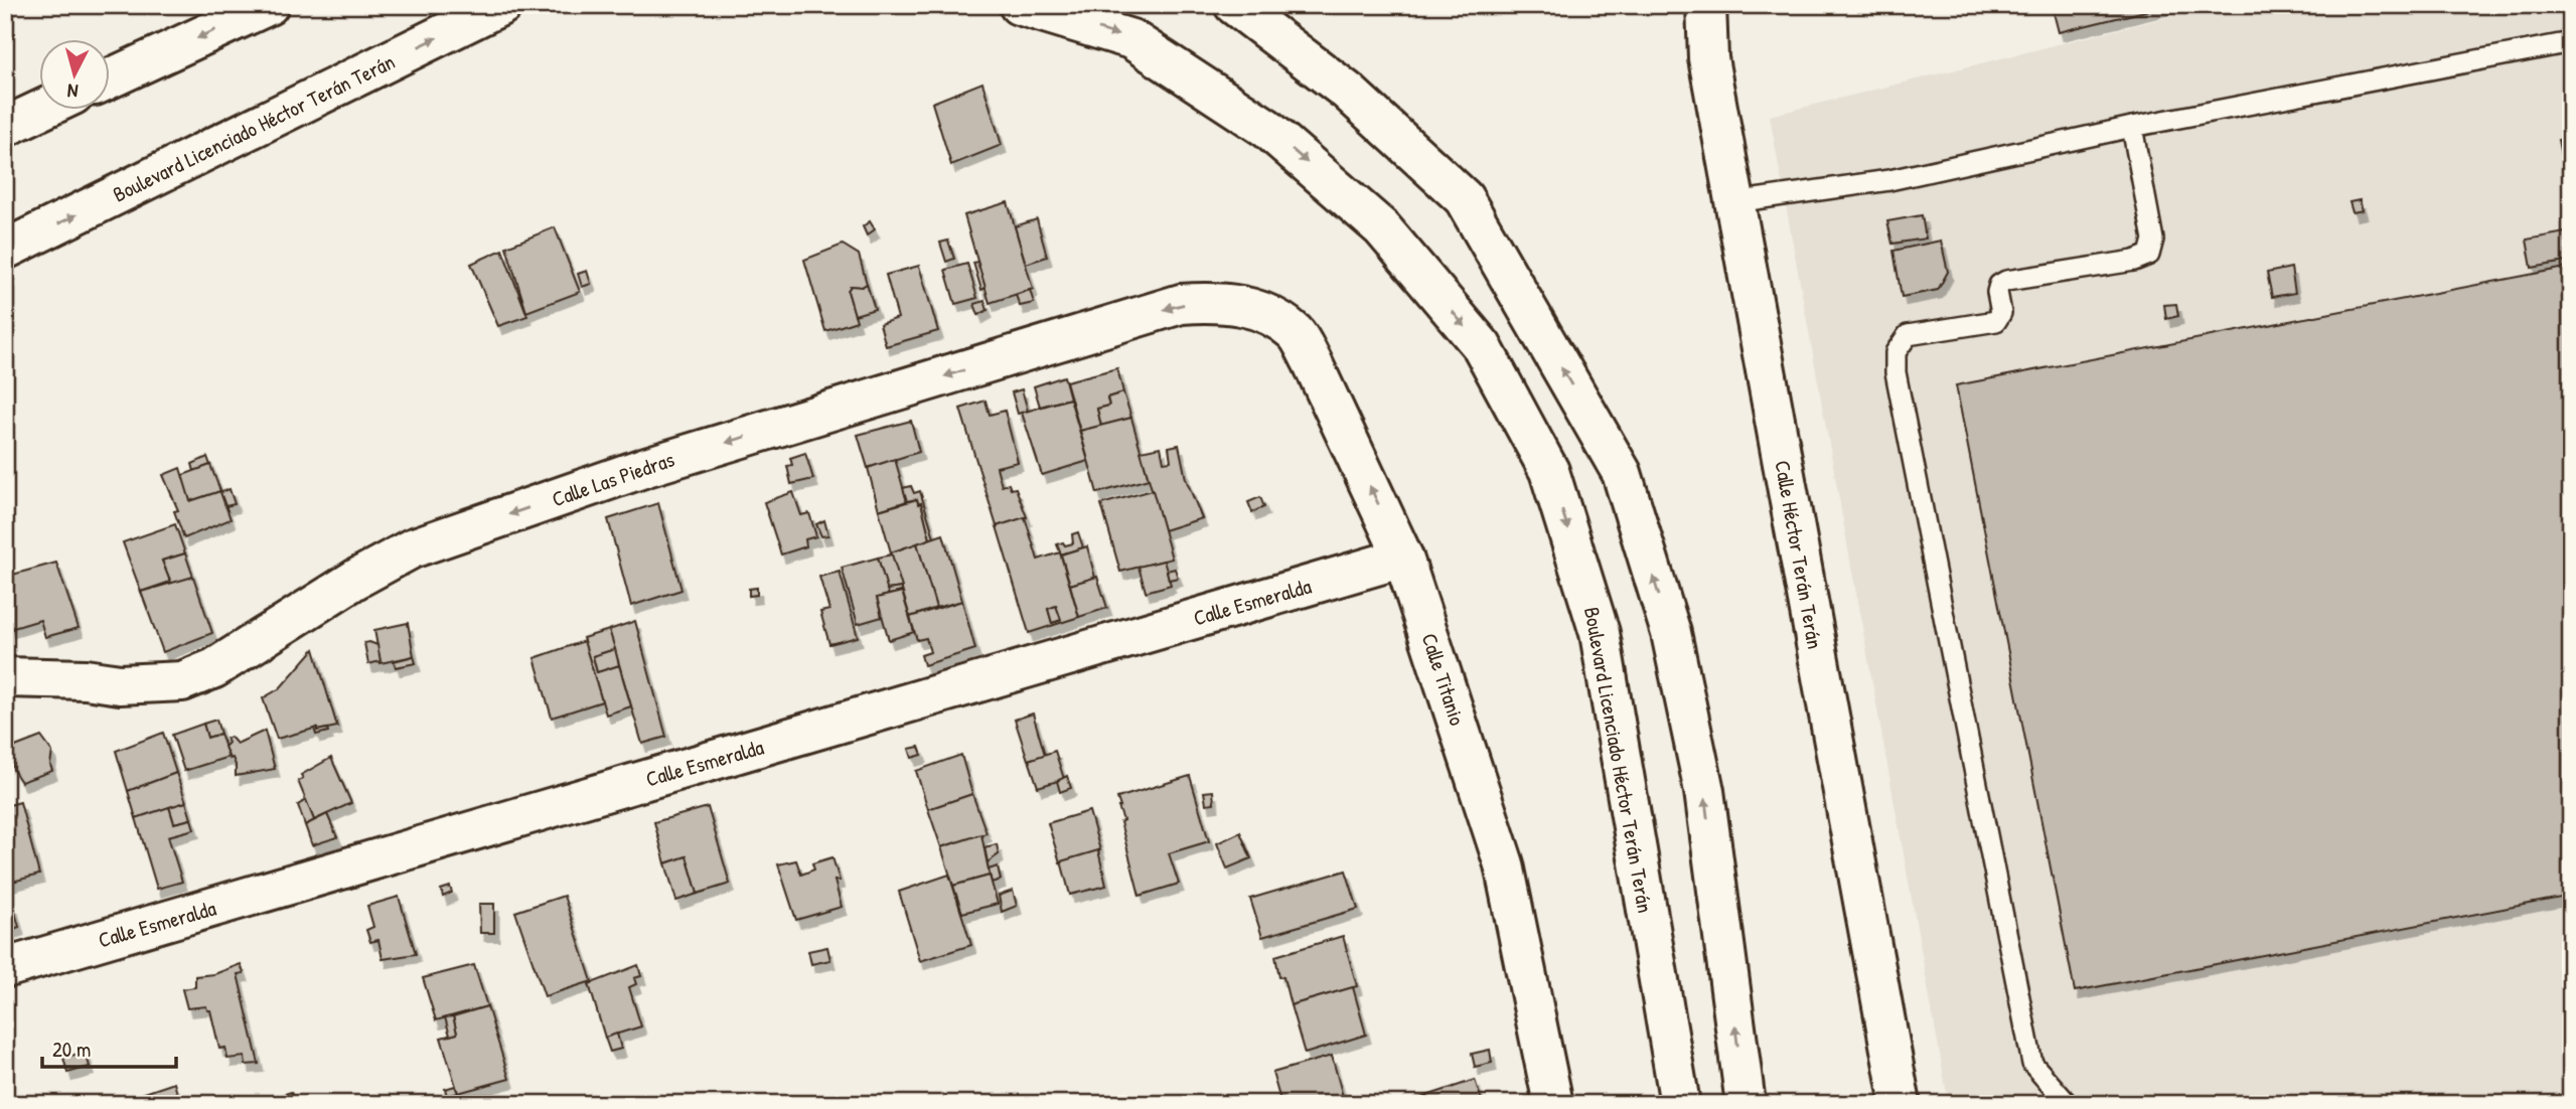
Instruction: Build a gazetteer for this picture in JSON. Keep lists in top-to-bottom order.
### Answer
{
  "streets": {
    "street": [
      "Boulevard Licenciado Héctor Terán Terán",
      "Calle Las Piedras",
      "Calle Héctor Terán Terán",
      "Calle Esmeralda",
      "Calle Titanio"
    ]
  },
  "crossings": [
    ["Calle Las Piedras", "Calle Titanio"],
    ["Calle Esmeralda", "Calle Titanio"]
  ],
  "one_way": ["Calle Las Piedras"],
  "scale_bar": "20 m",
  "north": "bottom"
}
